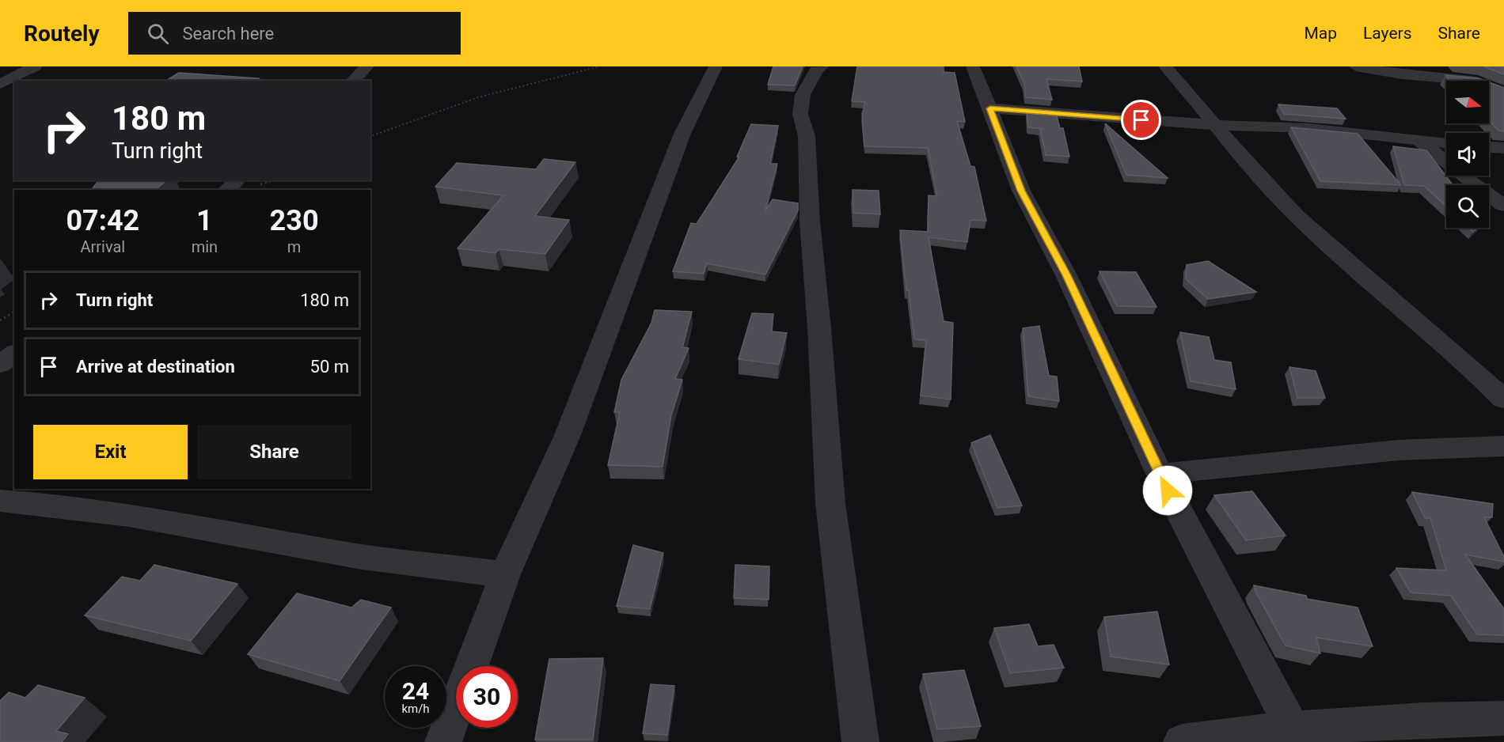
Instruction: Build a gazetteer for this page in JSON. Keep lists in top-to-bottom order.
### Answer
{
  "north": "right",
  "page": {
    "header": "Routely",
    "search": "Search here",
    "nav": ["Map", "Layers", "Share"],
    "turn": ["180 m", "Turn right"],
    "eta": [
      "07:42",
      "Arrival",
      "1",
      "min",
      "230",
      "m"
    ],
    "list": [
      {
        "name": "Turn right",
        "value": "180 m"
      },
      {
        "name": "Arrive at destination",
        "value": "50 m"
      }
    ],
    "buttons": ["Exit", "Share"],
    "speed": "24 km/h",
    "limit": "30"
  }
}
